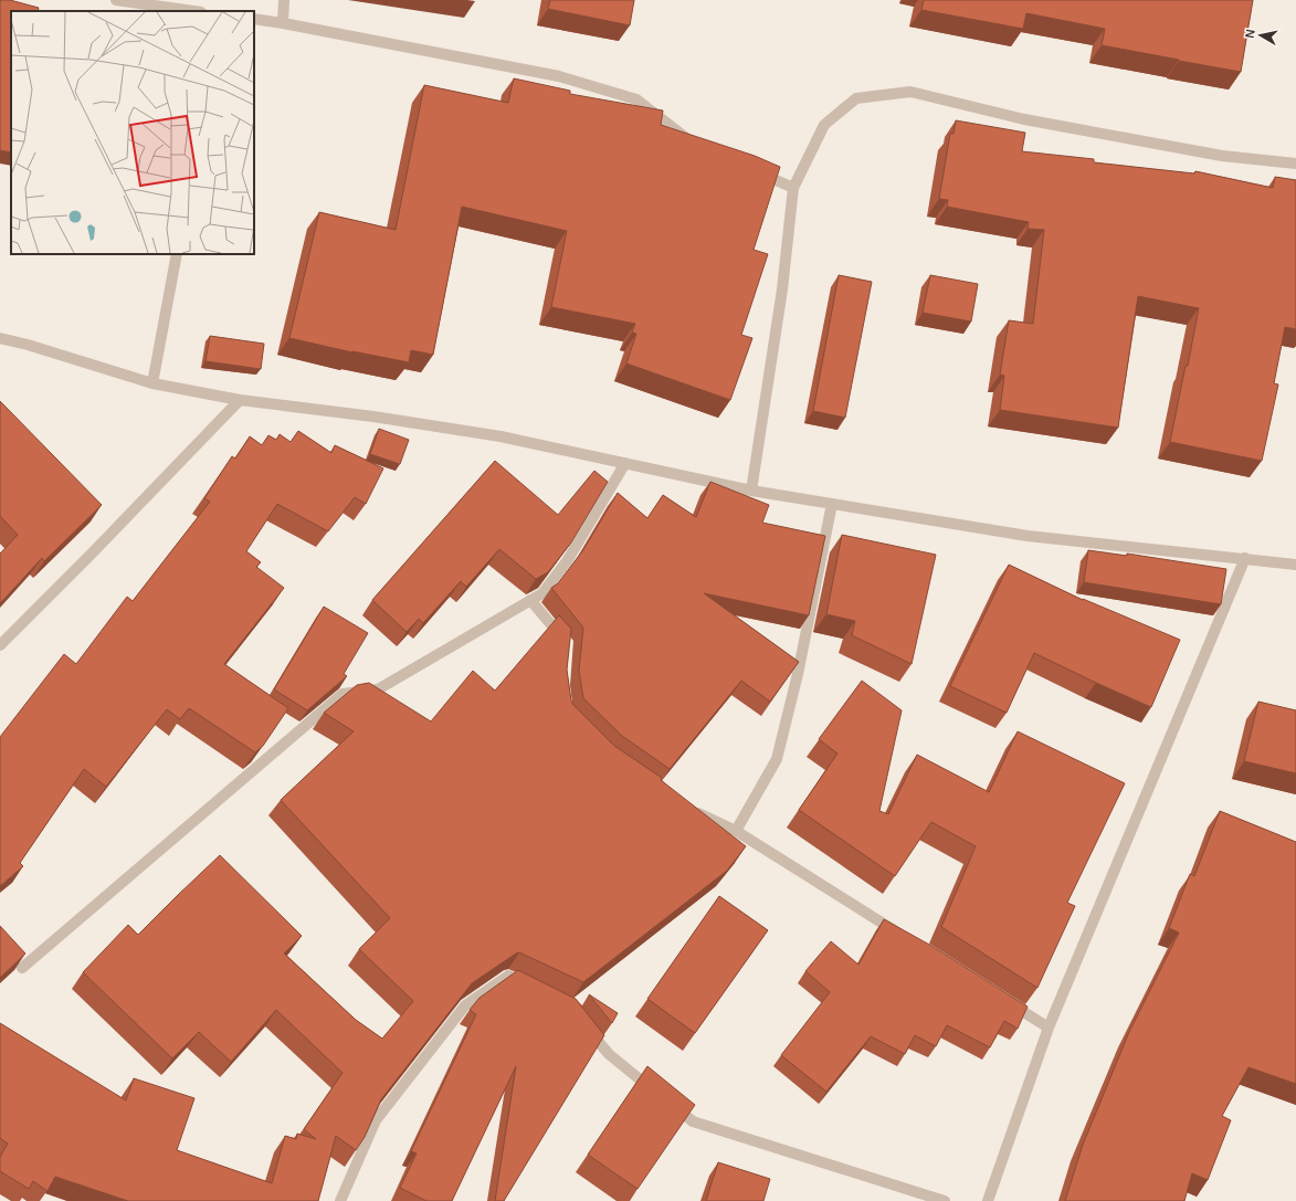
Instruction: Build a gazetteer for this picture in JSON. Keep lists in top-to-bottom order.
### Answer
{
  "north": "left"
}
